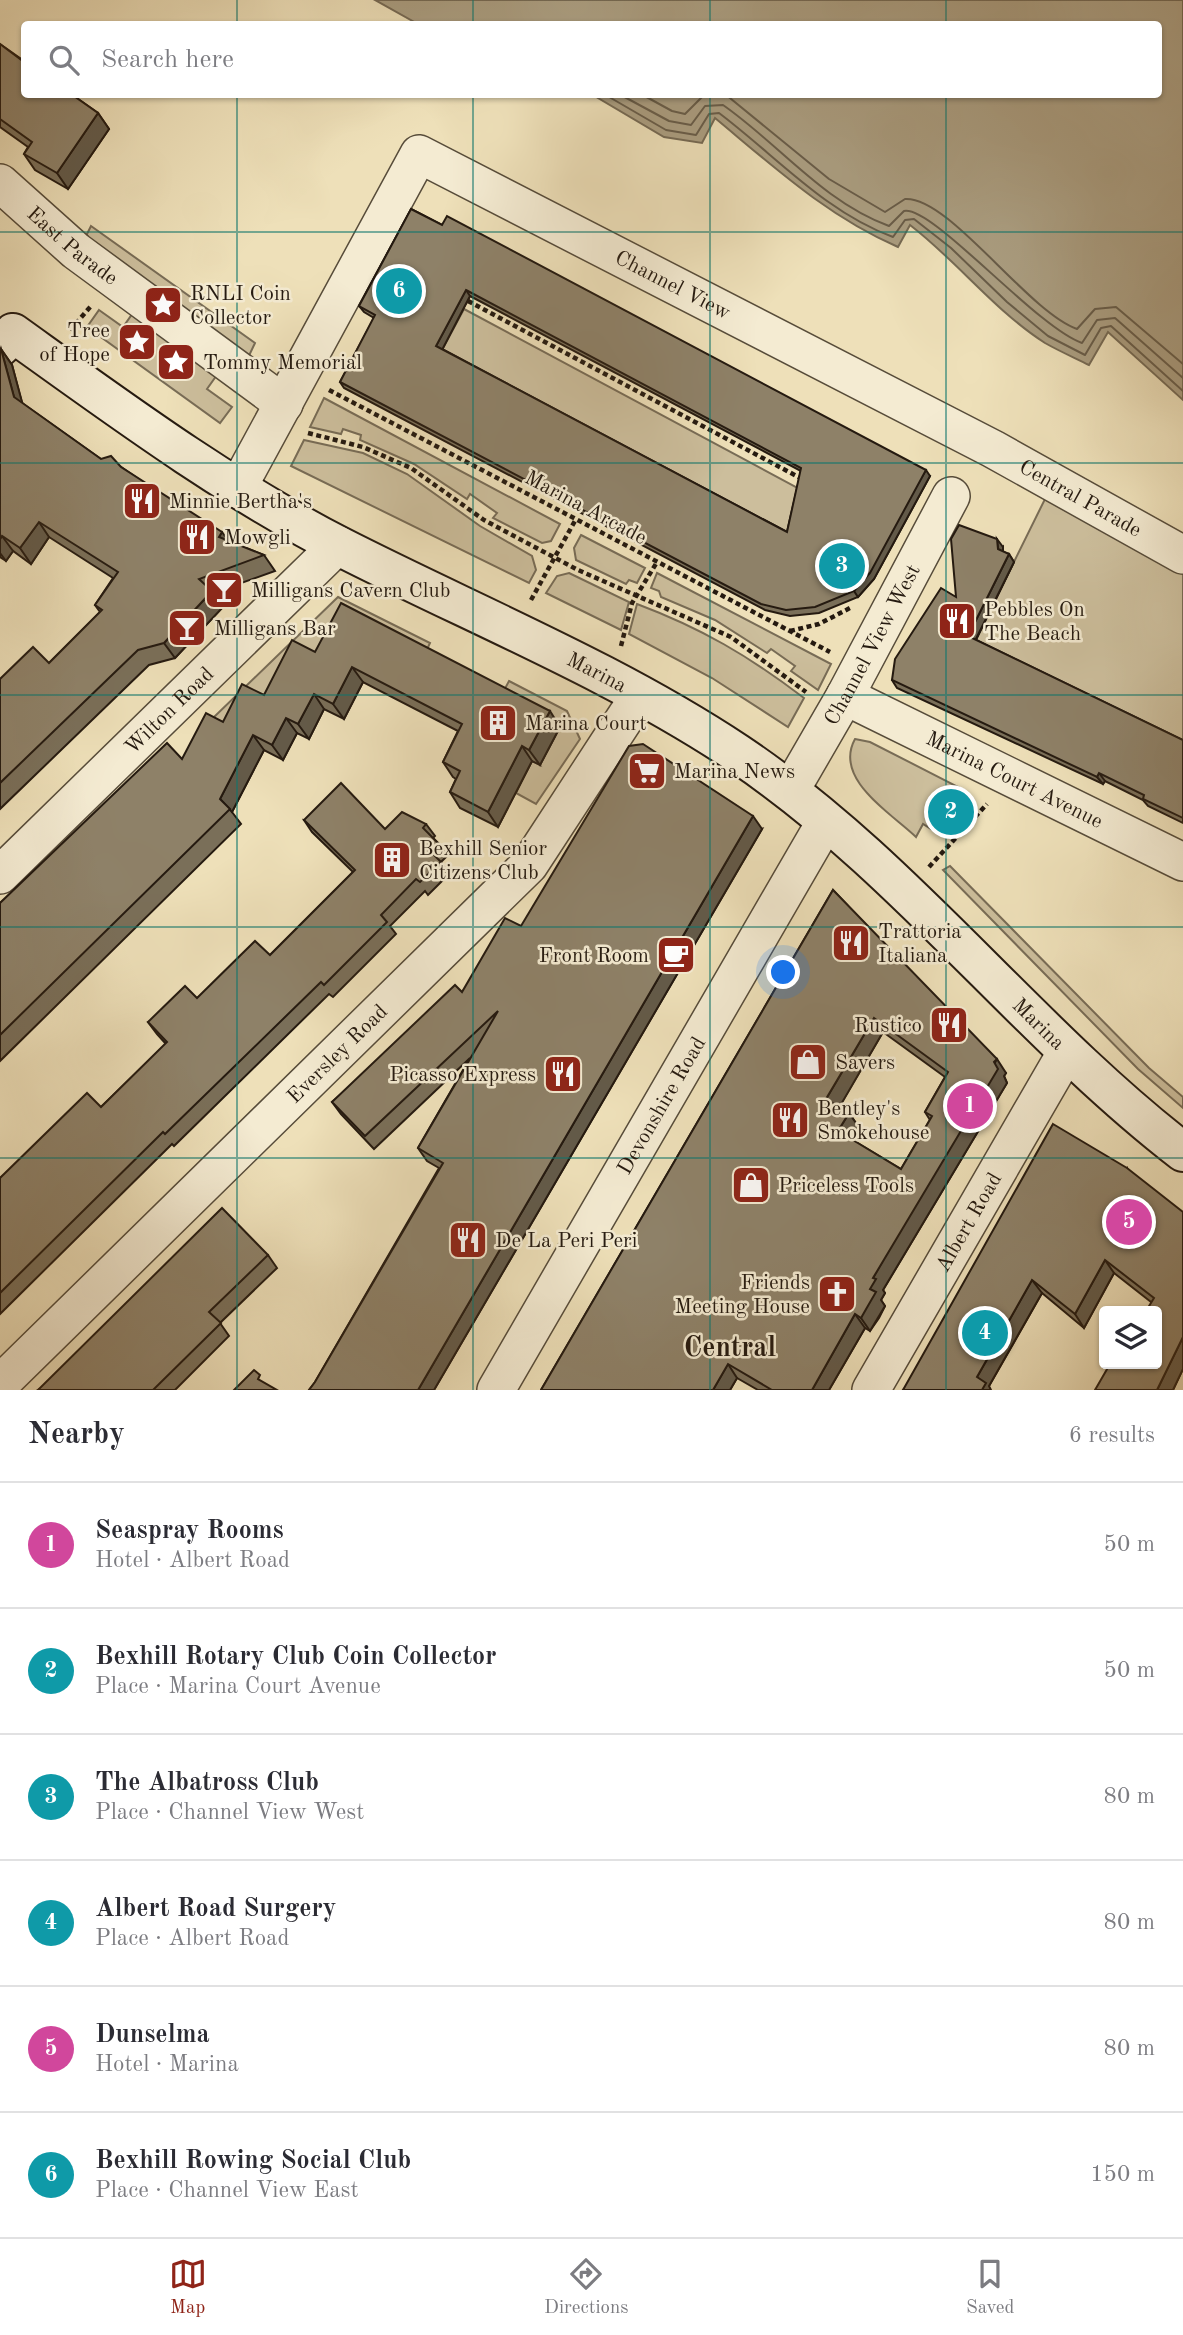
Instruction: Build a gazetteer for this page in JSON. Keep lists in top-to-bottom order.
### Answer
{
  "streets": {
    "main road": ["Marina"],
    "street": [
      "East Parade",
      "Channel View",
      "Central Parade",
      "Channel View West",
      "Wilton Road",
      "Marina Court Avenue",
      "Eversley Road",
      "Devonshire Road",
      "Albert Road"
    ],
    "path": ["Marina Arcade"]
  },
  "crossings": [
    ["East Parade", "Channel View"],
    ["Channel View", "Central Parade"],
    ["Channel View West", "Marina"],
    ["Channel View West", "Marina Court Avenue"],
    ["Marina", "Wilton Road"],
    ["Marina", "Eversley Road"],
    ["Marina", "Devonshire Road"],
    ["Marina", "Albert Road"]
  ],
  "districts": ["Central"],
  "places": {
    "place": ["RNLI Coin Collector", "Tree of Hope", "Tommy Memorial"],
    "restaurant": [
      "Minnie Bertha's",
      "Mowgli",
      "Pebbles On The Beach",
      "Trattoria Italiana",
      "Rustico",
      "Picasso Express",
      "Bentley's Smokehouse",
      "De La Peri Peri"
    ],
    "bar": ["Milligans Cavern Club", "Milligans Bar"],
    "building": ["Marina Court", "Bexhill Senior Citizens Club"],
    "supermarket": ["Marina News"],
    "cafe": ["Front Room"],
    "shop": ["Savers", "Priceless Tools"],
    "church": ["Friends Meeting House"]
  },
  "page": {
    "search": "Search here",
    "pins": [
      "6",
      "3",
      "2",
      "1",
      "5",
      "4"
    ],
    "heading": ["Nearby", "6 results"],
    "list": [
      {
        "mark": "1",
        "name": "Seaspray Rooms",
        "note": "Hotel · Albert Road",
        "value": "50 m"
      },
      {
        "mark": "2",
        "name": "Bexhill Rotary Club Coin Collector",
        "note": "Place · Marina Court Avenue",
        "value": "50 m"
      },
      {
        "mark": "3",
        "name": "The Albatross Club",
        "note": "Place · Channel View West",
        "value": "80 m"
      },
      {
        "mark": "4",
        "name": "Albert Road Surgery",
        "note": "Place · Albert Road",
        "value": "80 m"
      },
      {
        "mark": "5",
        "name": "Dunselma",
        "note": "Hotel · Marina",
        "value": "80 m"
      },
      {
        "mark": "6",
        "name": "Bexhill Rowing Social Club",
        "note": "Place · Channel View East",
        "value": "150 m"
      }
    ],
    "nav": ["Map", "Directions", "Saved"]
  }
}
